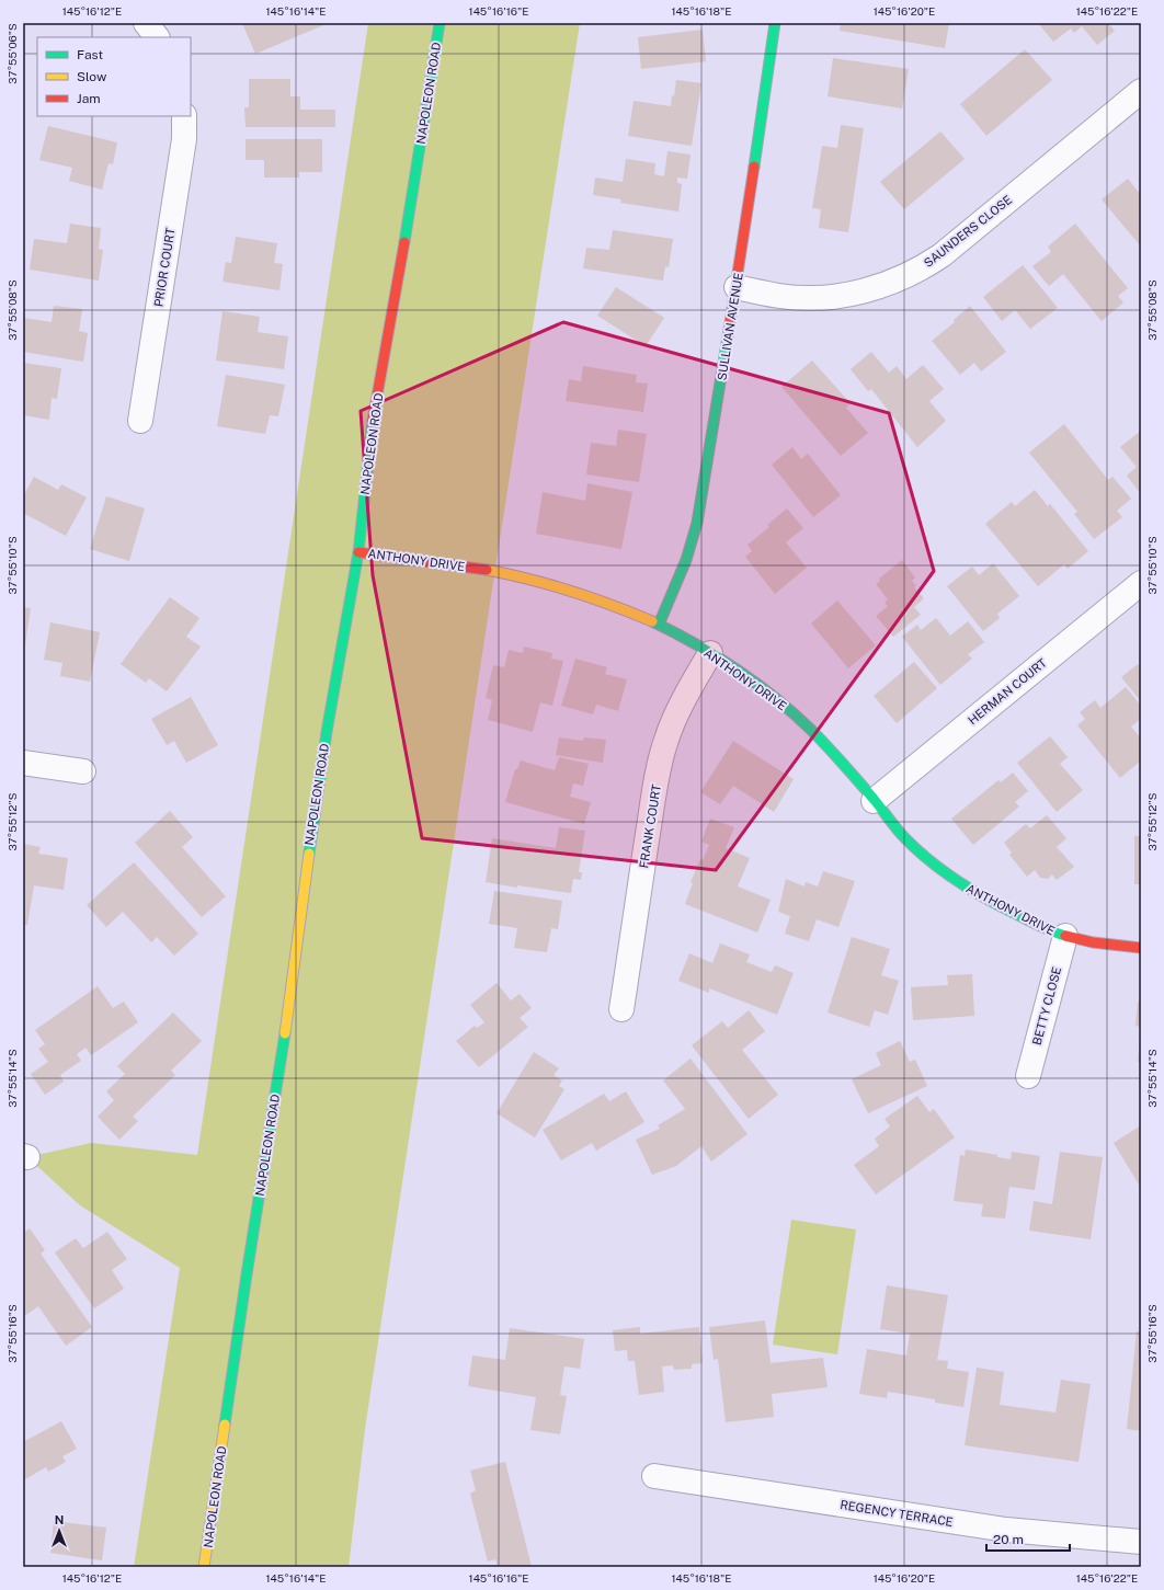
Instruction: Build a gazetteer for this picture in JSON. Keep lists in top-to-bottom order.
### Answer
{
  "streets": {
    "main road": ["NAPOLEON ROAD", "SULLIVAN AVENUE", "ANTHONY DRIVE"],
    "street": [
      "SAUNDERS CLOSE",
      "PRIOR COURT",
      "HERMAN COURT",
      "FRANK COURT",
      "BETTY CLOSE",
      "REGENCY TERRACE"
    ]
  },
  "crossings": [
    ["NAPOLEON ROAD", "ANTHONY DRIVE"],
    ["SAUNDERS CLOSE", "SULLIVAN AVENUE"],
    ["SULLIVAN AVENUE", "ANTHONY DRIVE"],
    ["ANTHONY DRIVE", "HERMAN COURT"],
    ["ANTHONY DRIVE", "FRANK COURT"],
    ["ANTHONY DRIVE", "BETTY CLOSE"]
  ],
  "legend": ["Fast", "Slow", "Jam"],
  "scale_bar": "20 m",
  "north": "top",
  "coordinates": [
    "145°16'12\"E",
    "145°16'14\"E",
    "145°16'16\"E",
    "145°16'18\"E",
    "145°16'20\"E",
    "145°16'22\"E",
    "37°55'06\"S",
    "37°55'08\"S",
    "37°55'10\"S",
    "37°55'12\"S",
    "37°55'14\"S",
    "37°55'16\"S"
  ]
}
